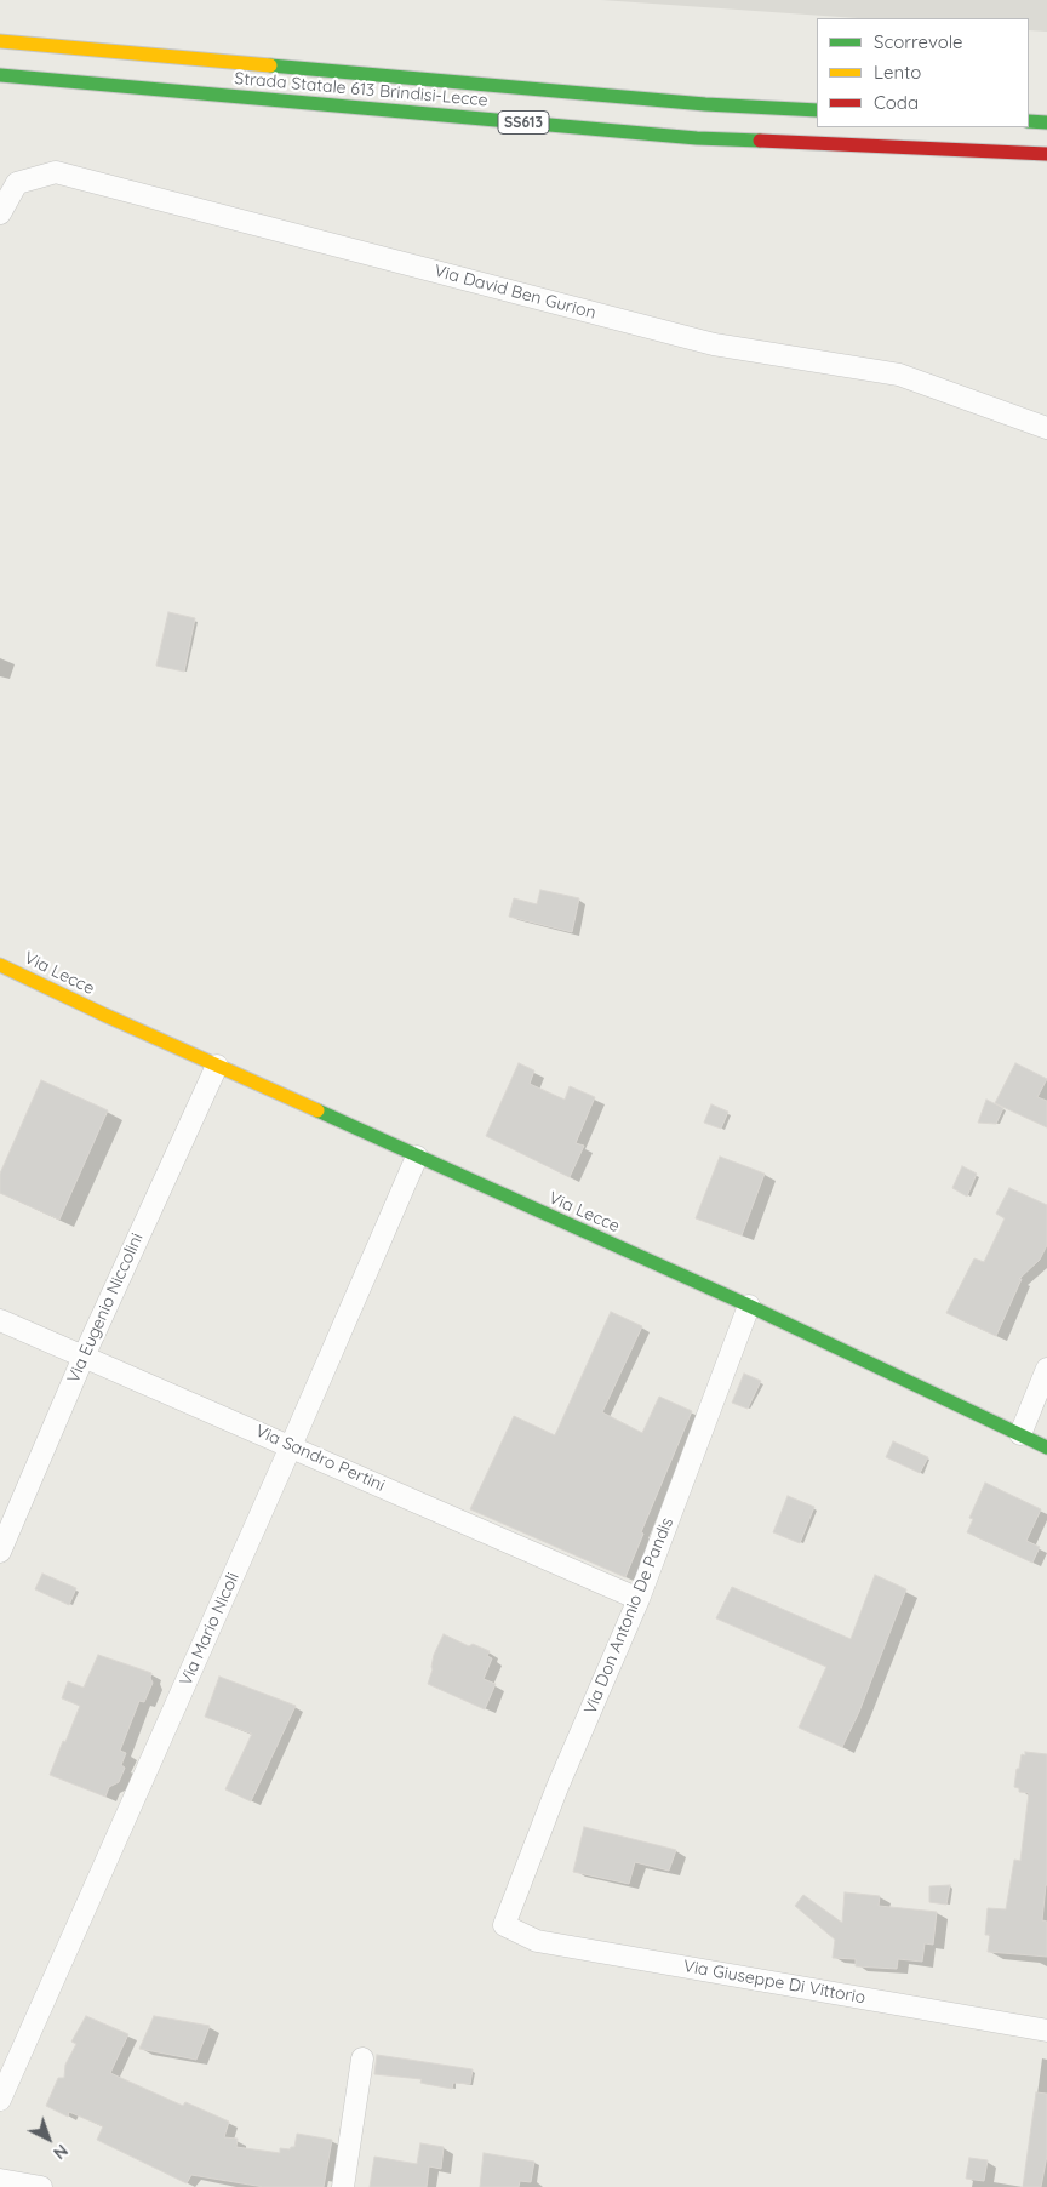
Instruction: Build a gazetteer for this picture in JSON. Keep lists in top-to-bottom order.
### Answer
{
  "streets": {
    "main road": ["Strada Statale 613 Brindisi-Lecce", "SS613", "Via Lecce"],
    "street": [
      "Via David Ben Gurion",
      "Via Eugenio Niccolini",
      "Via Sandro Pertini",
      "Via Don Antonio De Pandis",
      "Via Mario Nicoli",
      "Via Giuseppe Di Vittorio"
    ]
  },
  "crossings": [
    ["Via Lecce", "Via Eugenio Niccolini"],
    ["Via Lecce", "Via Don Antonio De Pandis"],
    ["Via Lecce", "Via Mario Nicoli"],
    ["Via Eugenio Niccolini", "Via Sandro Pertini"],
    ["Via Sandro Pertini", "Via Don Antonio De Pandis"],
    ["Via Sandro Pertini", "Via Mario Nicoli"],
    ["Via Don Antonio De Pandis", "Via Giuseppe Di Vittorio"]
  ],
  "legend": ["Scorrevole", "Lento", "Coda"],
  "north": "bottom right"
}
